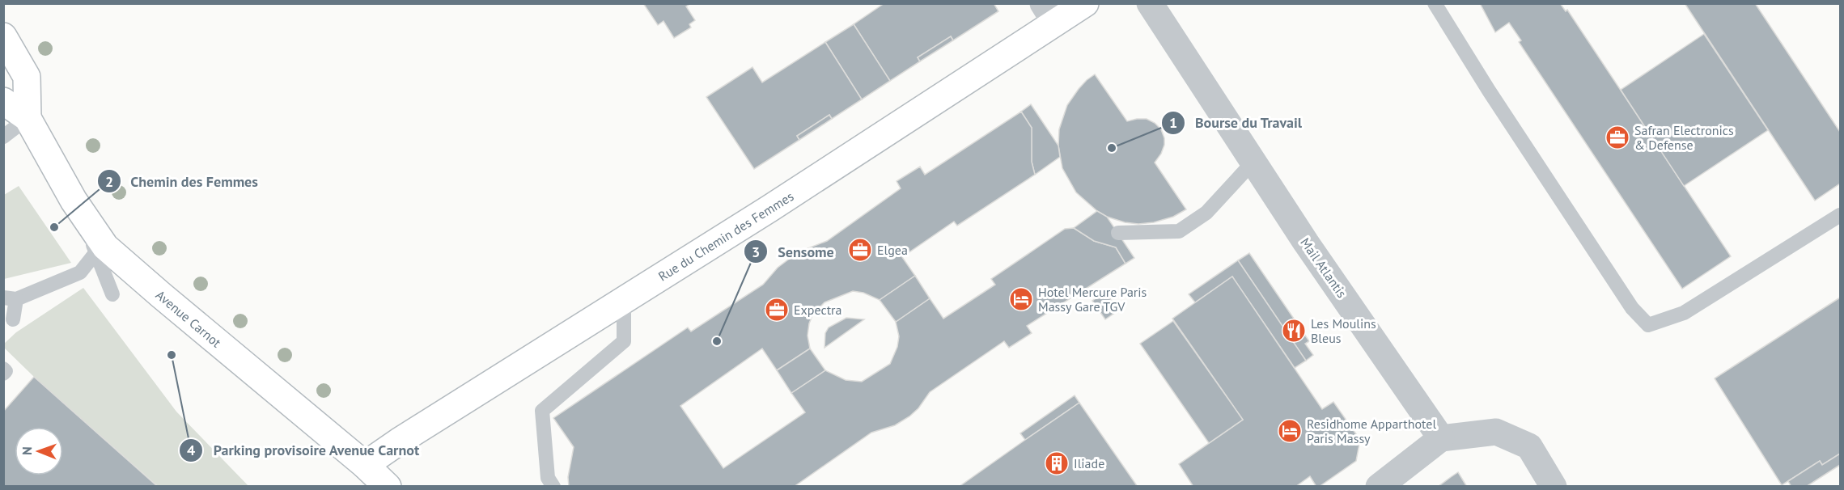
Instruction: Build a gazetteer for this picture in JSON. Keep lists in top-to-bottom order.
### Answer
{
  "streets": {
    "street": ["Rue du Chemin des Femmes", "Mail Atlantis", "Avenue Carnot"]
  },
  "crossings": [
    ["Rue du Chemin des Femmes", "Avenue Carnot"]
  ],
  "places": {
    "office": ["Safran Electronics & Defense", "Elgea", "Expectra"],
    "other": [
      "Bourse du Travail",
      "Chemin des Femmes",
      "Sensome",
      "Parking provisoire Avenue Carnot"
    ],
    "hotel": ["Hotel Mercure Paris Massy Gare TGV", "Residhome Apparthotel Paris Massy"],
    "restaurant": ["Les Moulins Bleus"],
    "building": ["Iliade"]
  },
  "north": "left"
}
